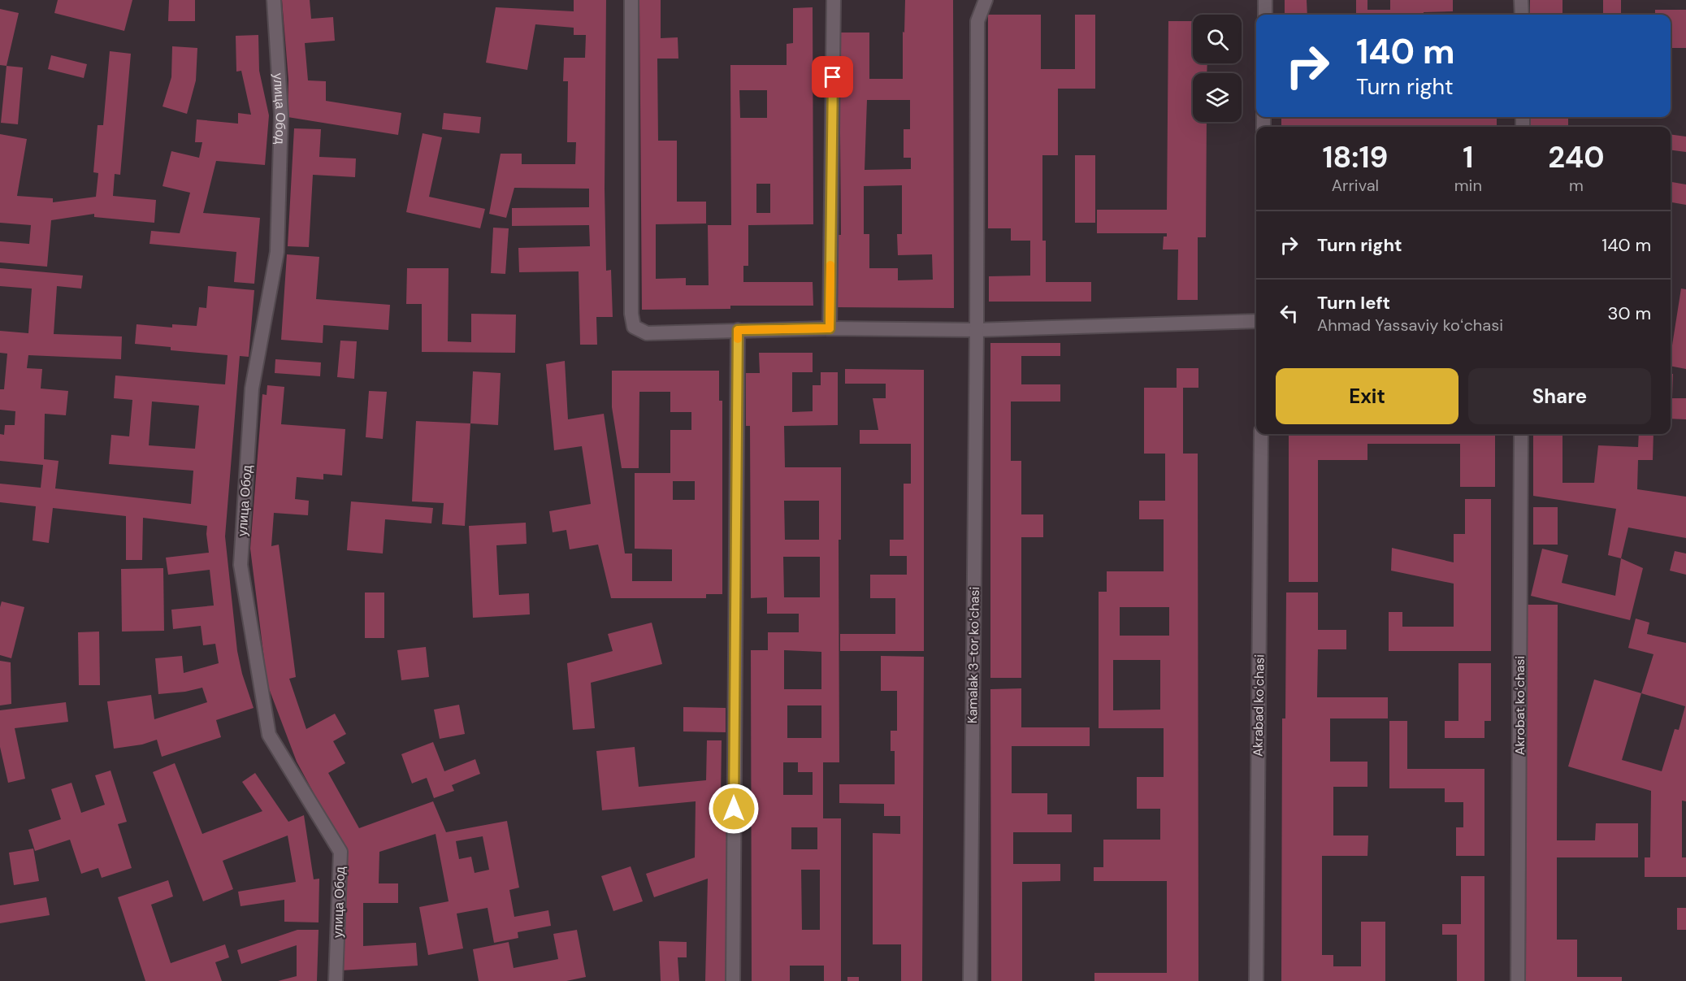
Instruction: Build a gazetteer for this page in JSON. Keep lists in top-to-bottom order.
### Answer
{
  "streets": {
    "street": [
      "улица Обод",
      "Kamalak 3-tor koʻchasi",
      "Akrabad koʻchasi",
      "Akrobat koʻchasi"
    ]
  },
  "page": {
    "turn": ["140 m", "Turn right"],
    "eta": [
      "18:19",
      "Arrival",
      "1",
      "min",
      "240",
      "m"
    ],
    "list": [
      {
        "name": "Turn right",
        "value": "140 m"
      },
      {
        "name": "Turn left",
        "note": "Ahmad Yassaviy koʻchasi",
        "value": "30 m"
      }
    ],
    "buttons": ["Exit", "Share"]
  }
}
